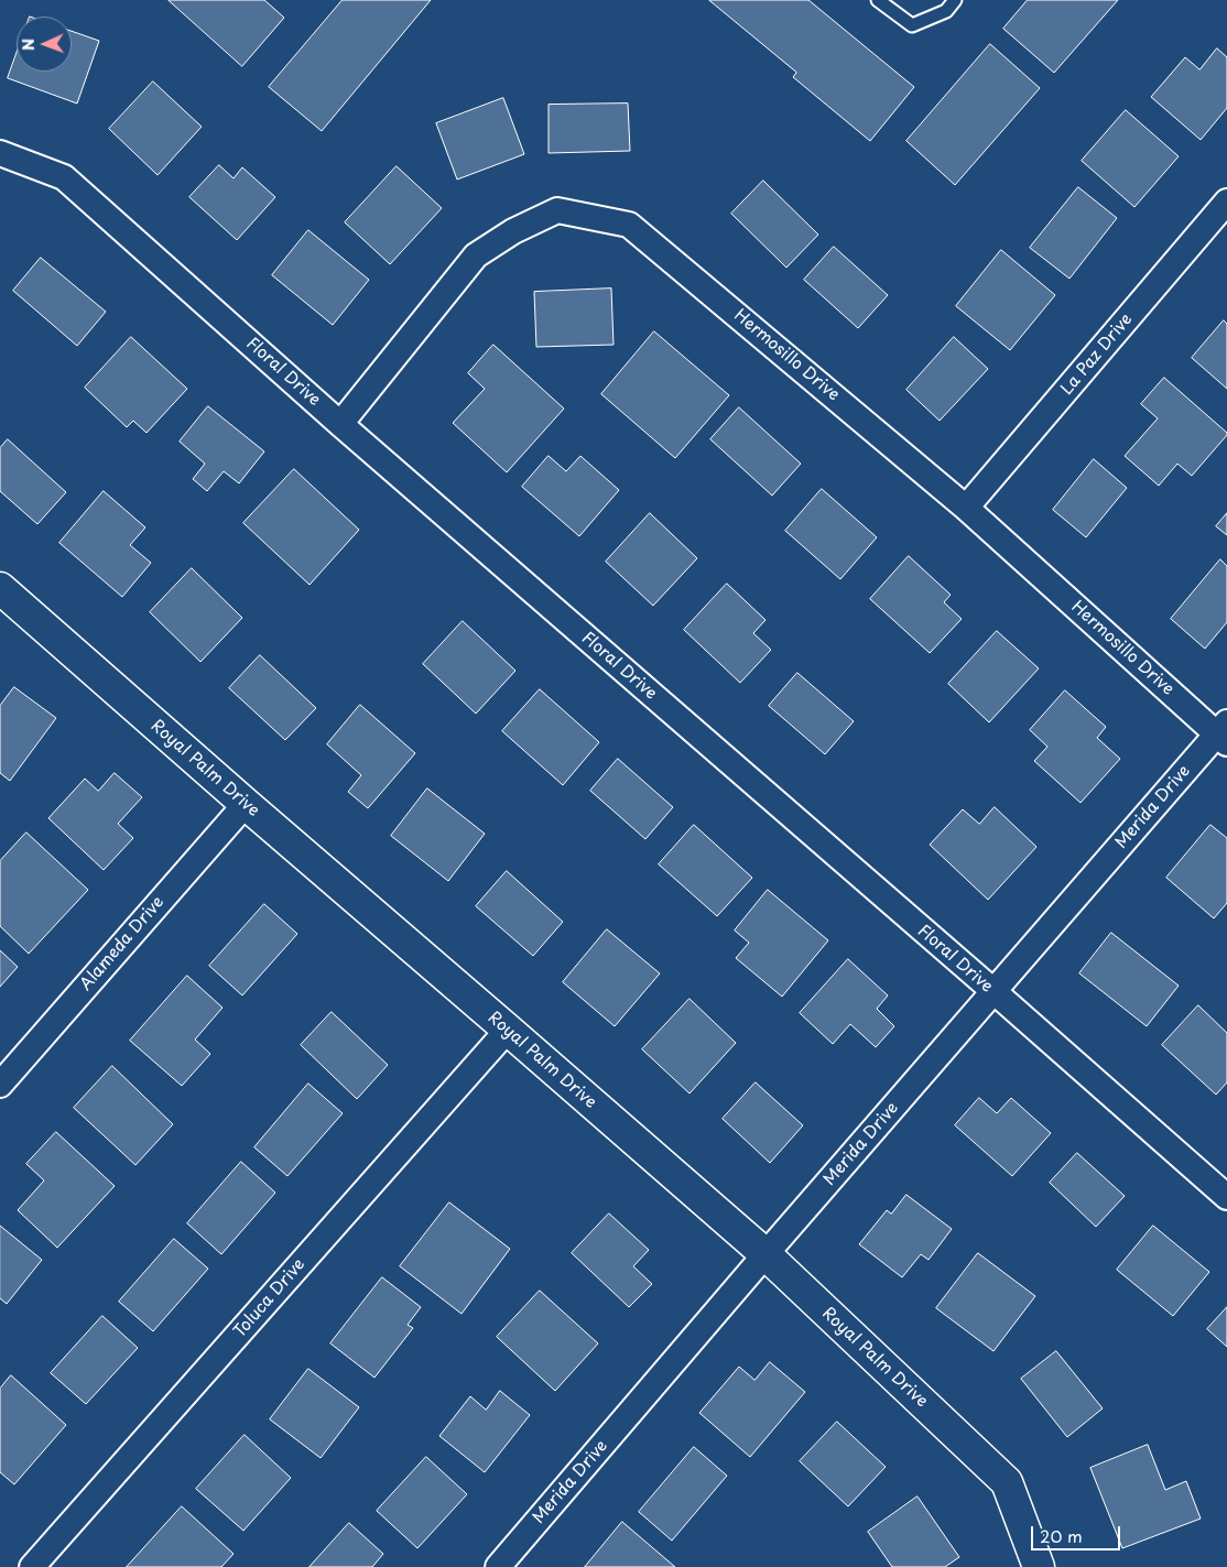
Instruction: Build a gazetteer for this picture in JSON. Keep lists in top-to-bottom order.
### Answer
{
  "streets": {
    "street": [
      "La Paz Drive",
      "Hermosillo Drive",
      "Floral Drive",
      "Royal Palm Drive",
      "Merida Drive",
      "Alameda Drive",
      "Toluca Drive"
    ]
  },
  "crossings": [
    ["La Paz Drive", "Hermosillo Drive"],
    ["Hermosillo Drive", "Floral Drive"],
    ["Hermosillo Drive", "Merida Drive"],
    ["Floral Drive", "Merida Drive"],
    ["Royal Palm Drive", "Merida Drive"],
    ["Royal Palm Drive", "Alameda Drive"],
    ["Royal Palm Drive", "Toluca Drive"]
  ],
  "scale_bar": "20 m",
  "north": "left"
}
